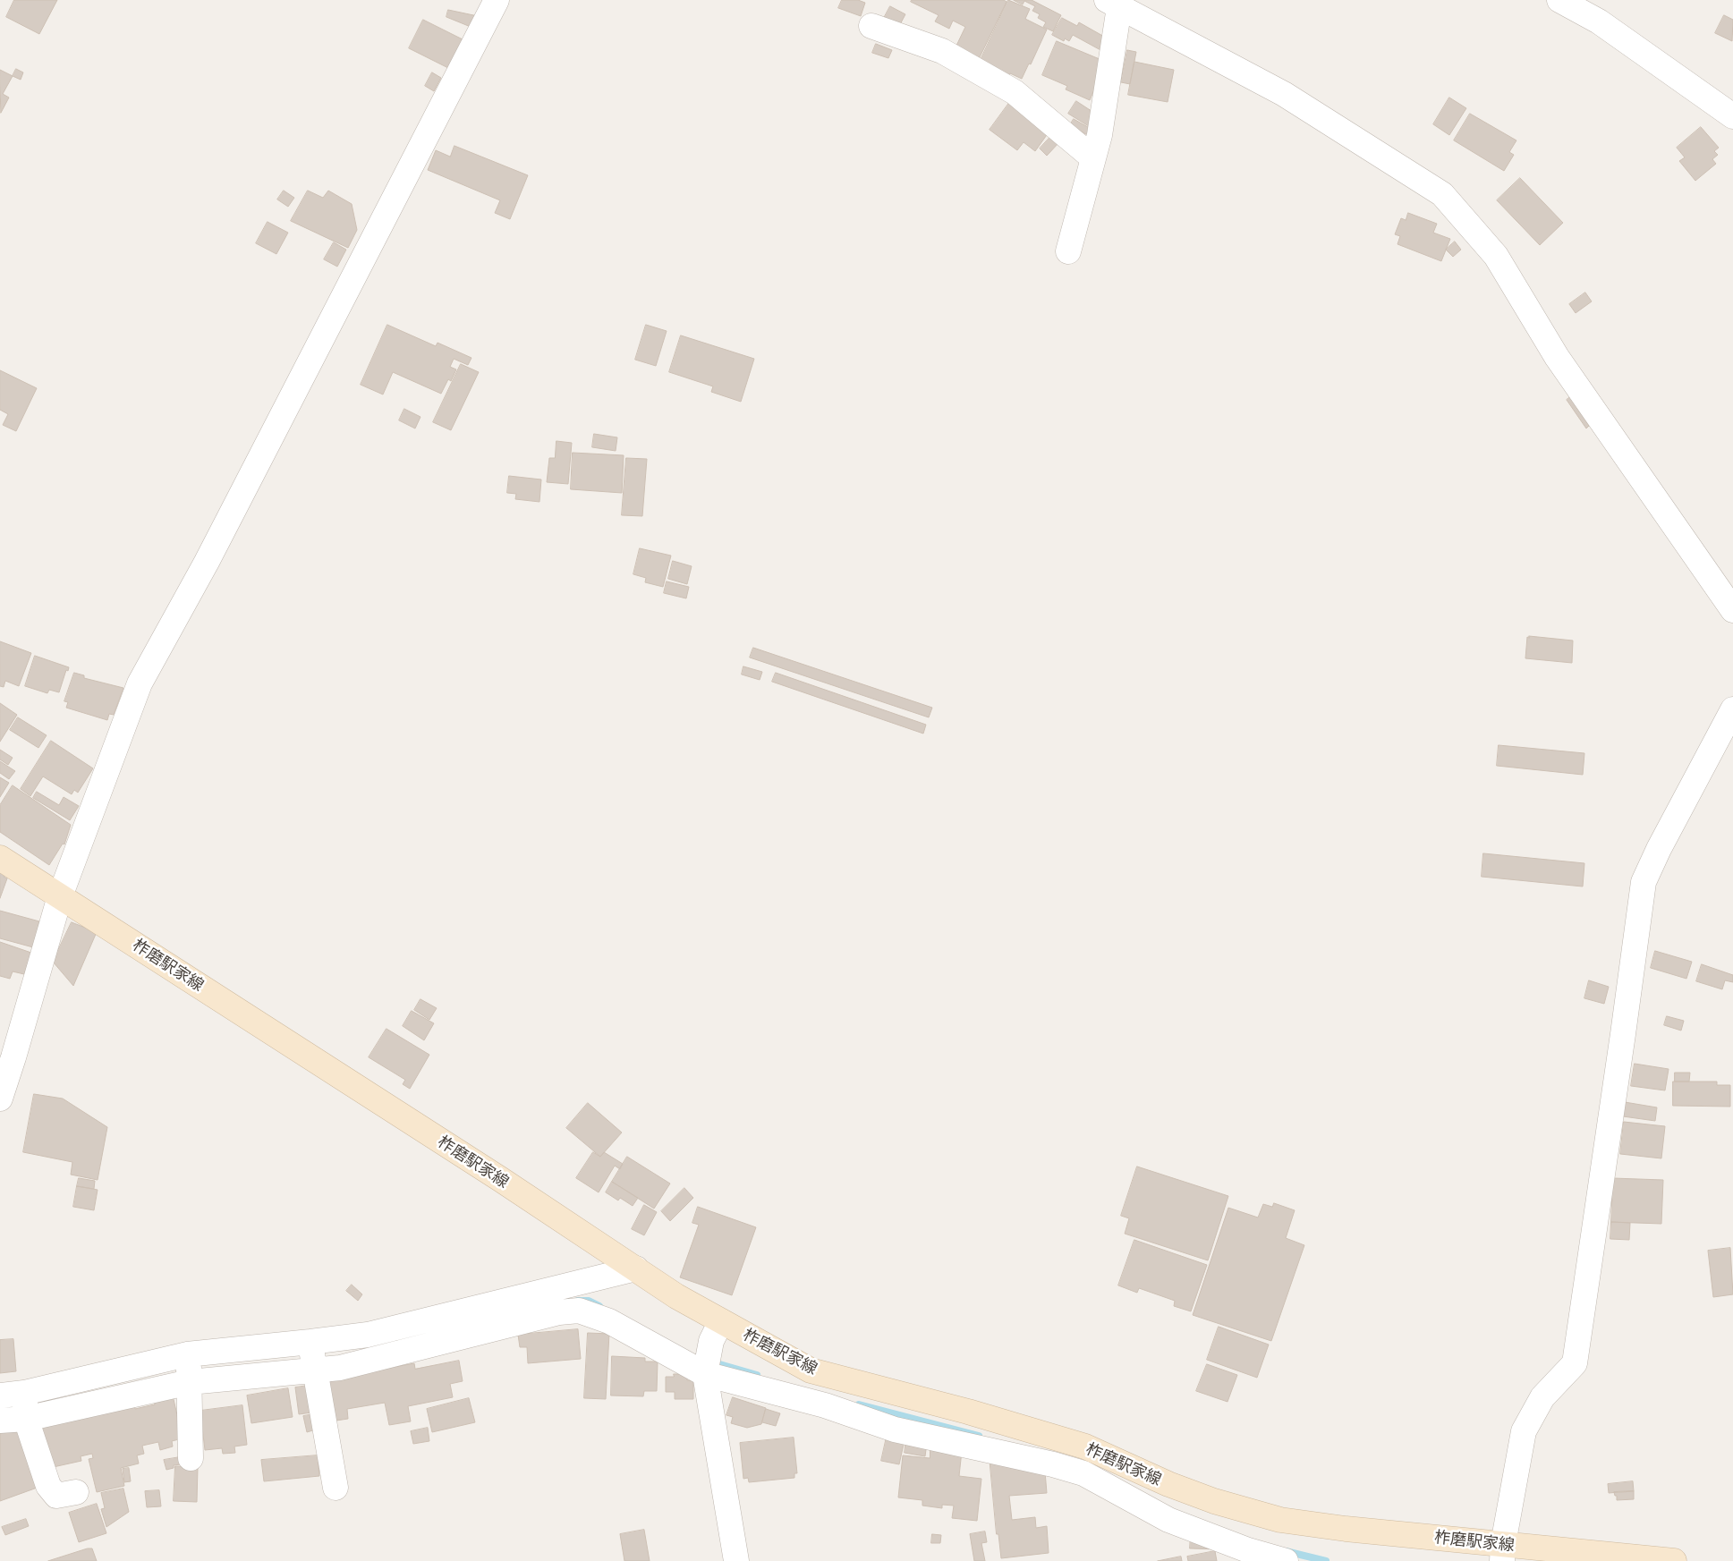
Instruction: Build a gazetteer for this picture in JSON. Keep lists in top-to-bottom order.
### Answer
{
  "streets": {
    "main road": ["柞磨駅家線"]
  }
}
